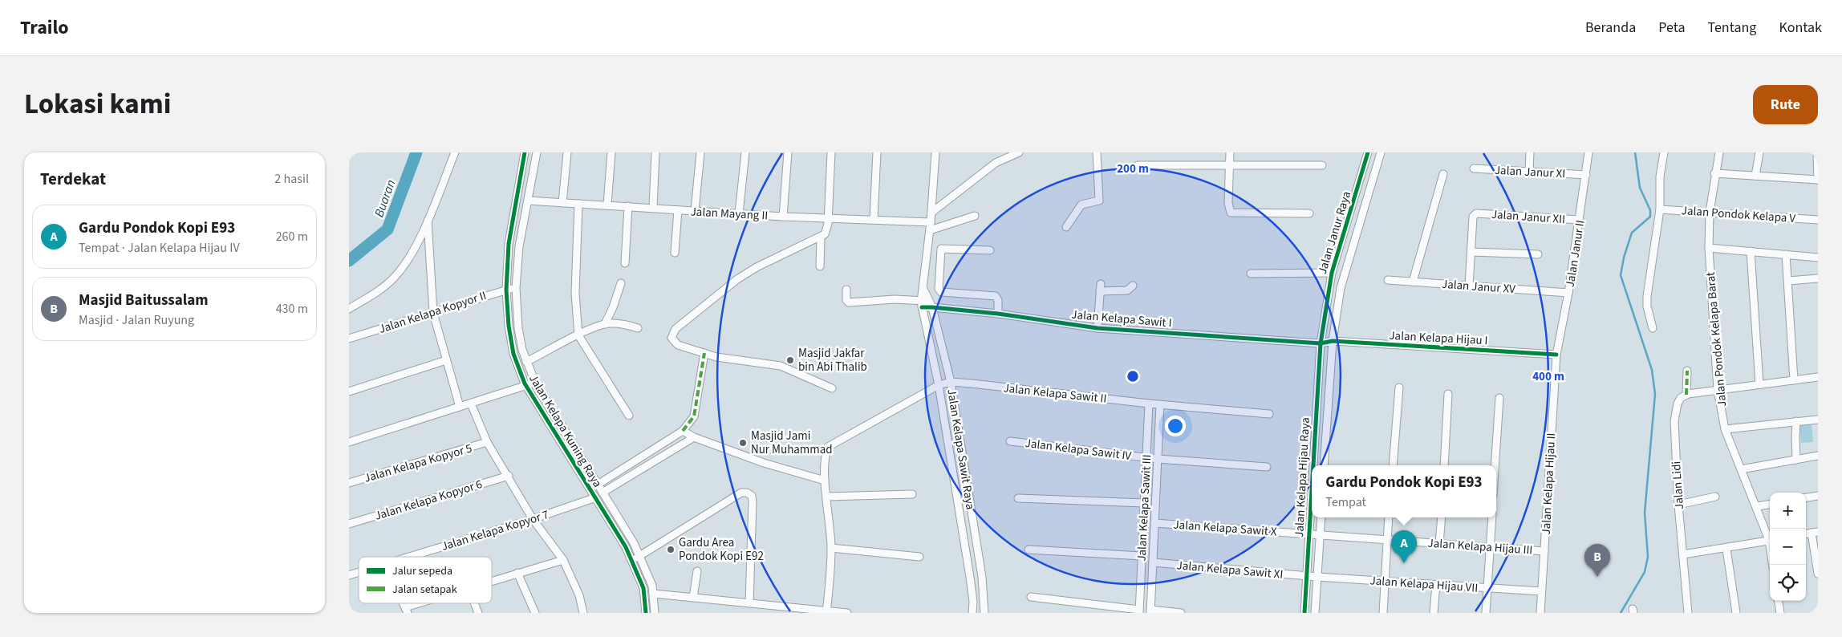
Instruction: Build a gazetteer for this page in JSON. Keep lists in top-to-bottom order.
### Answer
{
  "streets": {
    "street": [
      "Jalan Janur XI",
      "Jalan Mayang II",
      "Jalan Pondok Kelapa V",
      "Jalan Janur XII",
      "Jalan Janur Raya",
      "Jalan Janur II",
      "Jalan Janur XV",
      "Jalan Kelapa Kopyor II",
      "Jalan Kelapa Sawit I",
      "Jalan Kelapa Hijau I",
      "Jalan Pondok Kelapa Barat",
      "Jalan Kelapa Sawit II",
      "Jalan Kelapa Kuning Raya",
      "Jalan Kelapa Sawit Raya",
      "Jalan Kelapa Sawit IV",
      "Jalan Kelapa Kopyor 5",
      "Jalan Kelapa Hijau Raya",
      "Jalan Kelapa Hijau II",
      "Jalan Lidi",
      "Jalan Kelapa Kopyor 6",
      "Jalan Kelapa Sawit III",
      "Jalan Kelapa Sawit X",
      "Jalan Kelapa Kopyor 7",
      "Jalan Kelapa Hijau III",
      "Jalan Kelapa Sawit XI",
      "Jalan Kelapa Hijau VII"
    ]
  },
  "crossings": [
    ["Jalan Janur XI", "Jalan Janur II"],
    ["Jalan Mayang II", "Jalan Kelapa Kuning Raya"],
    ["Jalan Mayang II", "Jalan Kelapa Sawit Raya"],
    ["Jalan Pondok Kelapa V", "Jalan Pondok Kelapa Barat"],
    ["Jalan Janur XII", "Jalan Janur II"],
    ["Jalan Janur Raya", "Jalan Kelapa Sawit I"],
    ["Jalan Janur Raya", "Jalan Kelapa Hijau I"],
    ["Jalan Janur Raya", "Jalan Kelapa Hijau Raya"],
    ["Jalan Janur II", "Jalan Janur XV"],
    ["Jalan Janur II", "Jalan Kelapa Hijau I"],
    ["Jalan Janur II", "Jalan Kelapa Hijau II"],
    ["Jalan Kelapa Kopyor II", "Jalan Kelapa Kuning Raya"],
    ["Jalan Kelapa Sawit I", "Jalan Kelapa Hijau I"],
    ["Jalan Kelapa Sawit I", "Jalan Kelapa Sawit Raya"],
    ["Jalan Kelapa Sawit I", "Jalan Kelapa Hijau Raya"],
    ["Jalan Kelapa Hijau I", "Jalan Kelapa Hijau Raya"],
    ["Jalan Kelapa Hijau I", "Jalan Kelapa Hijau II"],
    ["Jalan Kelapa Sawit II", "Jalan Kelapa Sawit Raya"],
    ["Jalan Kelapa Sawit II", "Jalan Kelapa Sawit III"],
    ["Jalan Kelapa Kuning Raya", "Jalan Kelapa Kopyor 7"],
    ["Jalan Kelapa Sawit IV", "Jalan Kelapa Sawit III"],
    ["Jalan Kelapa Hijau Raya", "Jalan Kelapa Sawit X"],
    ["Jalan Kelapa Hijau Raya", "Jalan Kelapa Hijau III"],
    ["Jalan Kelapa Hijau Raya", "Jalan Kelapa Sawit XI"],
    ["Jalan Kelapa Hijau Raya", "Jalan Kelapa Hijau VII"],
    ["Jalan Kelapa Hijau II", "Jalan Kelapa Hijau III"],
    ["Jalan Kelapa Hijau II", "Jalan Kelapa Hijau VII"],
    ["Jalan Kelapa Sawit III", "Jalan Kelapa Sawit X"],
    ["Jalan Kelapa Sawit III", "Jalan Kelapa Sawit XI"],
    ["Jalan Kelapa Sawit X", "Jalan Kelapa Hijau III"],
    ["Jalan Kelapa Sawit XI", "Jalan Kelapa Hijau VII"]
  ],
  "water": ["Buaran"],
  "places": ["Masjid Jakfar bin Abi Thalib", "Masjid Jami Nur Muhammad", "Gardu Area Pondok Kopi E92"],
  "legend": ["Jalur sepeda", "Jalan setapak"],
  "page": {
    "header": "Trailo",
    "nav": [
      "Beranda",
      "Peta",
      "Tentang",
      "Kontak"
    ],
    "title": "Lokasi kami",
    "buttons": "Rute",
    "heading": ["Terdekat", "2 hasil"],
    "list": [
      {
        "mark": "A",
        "name": "Gardu Pondok Kopi E93",
        "note": "Tempat · Jalan Kelapa Hijau IV",
        "value": "260 m"
      },
      {
        "mark": "B",
        "name": "Masjid Baitussalam",
        "note": "Masjid · Jalan Ruyung",
        "value": "430 m"
      }
    ],
    "popup": ["Gardu Pondok Kopi E93", "Tempat"],
    "map_buttons": ["+", "−"],
    "pins": ["A", "B"]
  },
  "rings": ["200 m", "400 m"]
}
